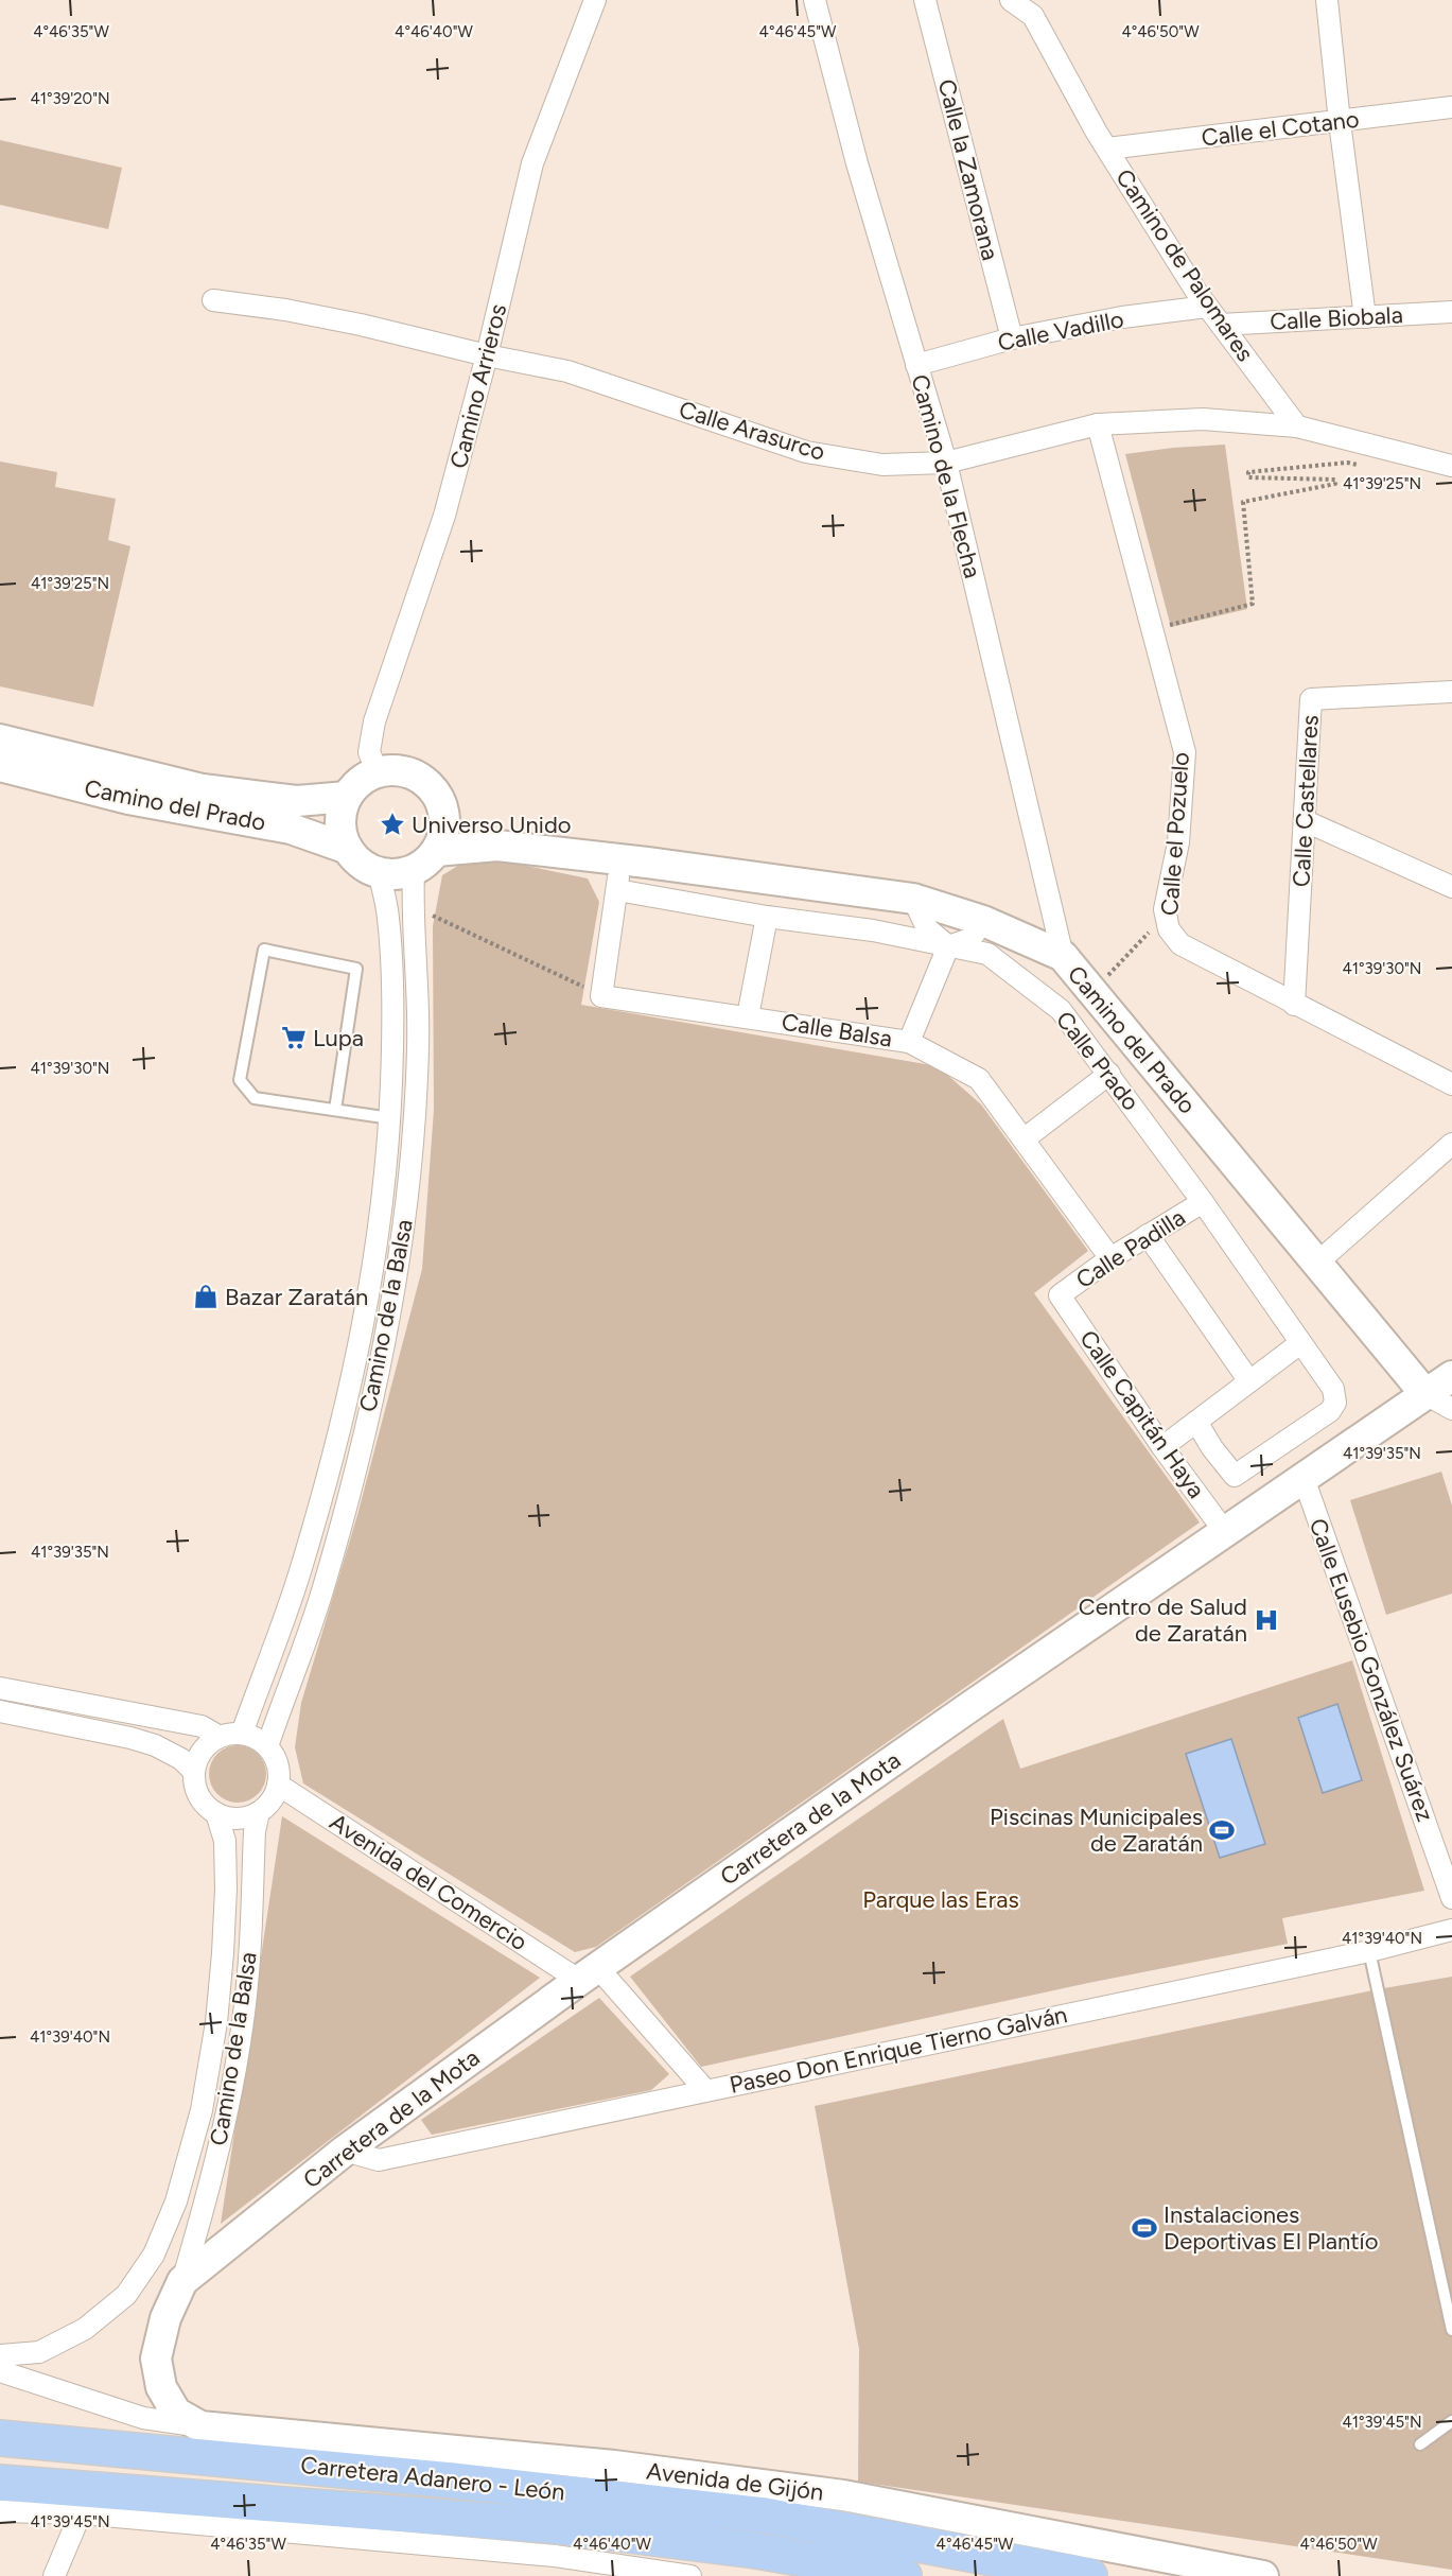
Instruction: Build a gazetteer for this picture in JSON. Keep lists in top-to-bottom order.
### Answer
{
  "streets": {
    "highway": ["Carretera Adanero - León"],
    "main road": ["Camino del Prado", "Carretera de la Mota", "Avenida de Gijón"],
    "street": [
      "Calle el Cotano",
      "Calle la Zamorana",
      "Camino de Palomares",
      "Calle Biobala",
      "Calle Vadillo",
      "Camino Arrieros",
      "Calle Arasurco",
      "Camino de la Flecha",
      "Calle Castellares",
      "Calle el Pozuelo",
      "Calle Balsa",
      "Calle Prado",
      "Calle Padilla",
      "Camino de la Balsa",
      "Calle Capitán Haya",
      "Calle Eusebio González Suárez",
      "Avenida del Comercio",
      "Paseo Don Enrique Tierno Galván"
    ]
  },
  "crossings": [
    ["Calle el Cotano", "Camino de Palomares"],
    ["Calle la Zamorana", "Calle Vadillo"],
    ["Camino de Palomares", "Calle Biobala"],
    ["Camino de Palomares", "Calle Vadillo"],
    ["Camino de Palomares", "Calle Arasurco"],
    ["Calle Vadillo", "Camino de la Flecha"],
    ["Camino Arrieros", "Calle Arasurco"],
    ["Camino Arrieros", "Camino del Prado"],
    ["Camino Arrieros", "Camino de la Balsa"],
    ["Calle Arasurco", "Camino de la Flecha"],
    ["Calle Arasurco", "Calle el Pozuelo"],
    ["Camino de la Flecha", "Camino del Prado"],
    ["Calle Castellares", "Calle el Pozuelo"],
    ["Camino del Prado", "Camino de la Balsa"],
    ["Camino del Prado", "Carretera de la Mota"],
    ["Calle Balsa", "Calle Padilla"],
    ["Calle Prado", "Calle Padilla"],
    ["Calle Padilla", "Calle Capitán Haya"],
    ["Camino de la Balsa", "Carretera de la Mota"],
    ["Camino de la Balsa", "Avenida del Comercio"],
    ["Camino de la Balsa", "Avenida de Gijón"],
    ["Calle Capitán Haya", "Carretera de la Mota"],
    ["Calle Eusebio González Suárez", "Carretera de la Mota"],
    ["Carretera de la Mota", "Avenida del Comercio"],
    ["Carretera de la Mota", "Paseo Don Enrique Tierno Galván"],
    ["Carretera de la Mota", "Avenida de Gijón"],
    ["Avenida del Comercio", "Paseo Don Enrique Tierno Galván"]
  ],
  "parks": ["Parque las Eras"],
  "places": {
    "place": ["Universo Unido"],
    "supermarket": ["Lupa"],
    "shop": ["Bazar Zaratán"],
    "hospital": ["Centro de Salud de Zaratán"],
    "sports": ["Piscinas Municipales de Zaratán", "Instalaciones Deportivas El Plantío"]
  },
  "coordinates": [
    "4°46'35\"W",
    "4°46'40\"W",
    "4°46'45\"W",
    "4°46'50\"W",
    "41°39'20\"N",
    "41°39'25\"N",
    "41°39'30\"N",
    "41°39'35\"N",
    "41°39'40\"N",
    "41°39'45\"N"
  ]
}
